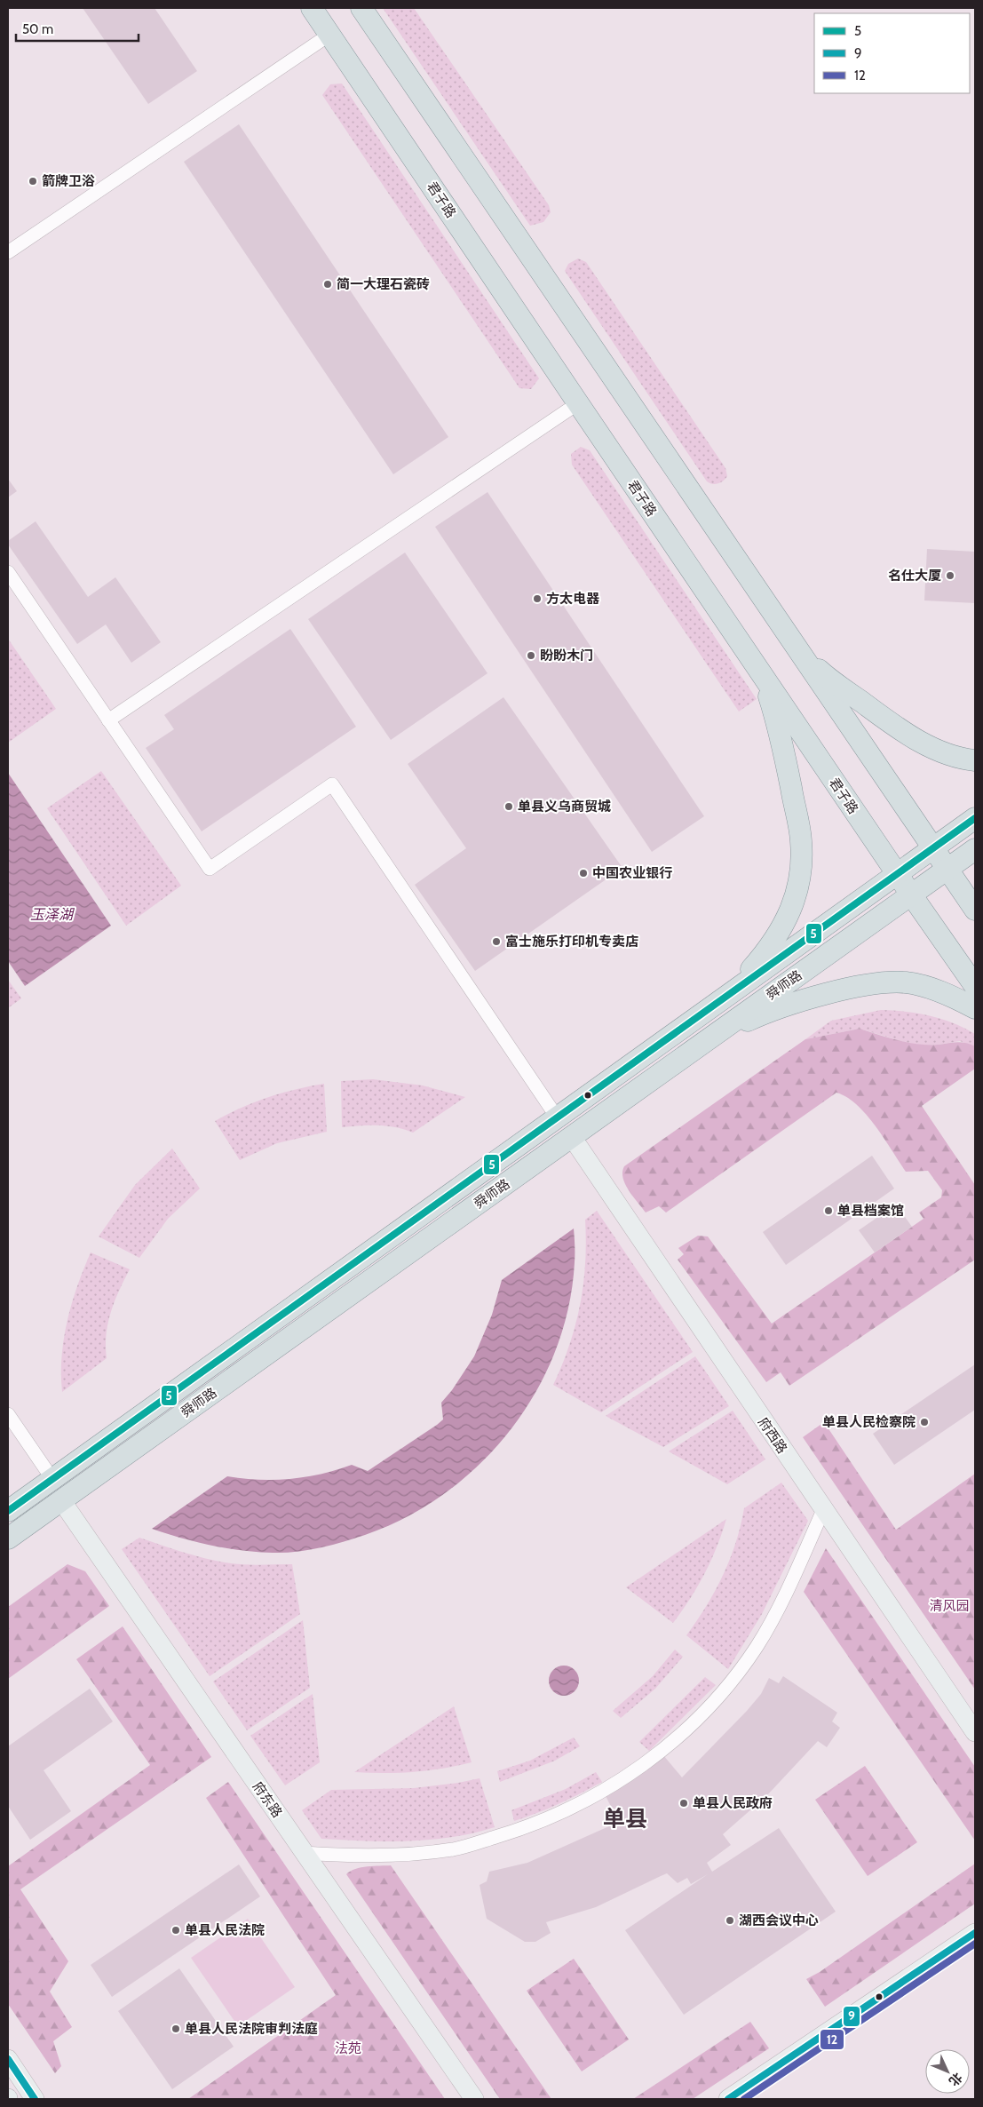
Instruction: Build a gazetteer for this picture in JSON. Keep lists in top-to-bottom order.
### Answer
{
  "streets": {
    "main road": ["君子路", "舜师路"],
    "street": ["府西路", "府东路"]
  },
  "crossings": [
    ["君子路", "舜师路"],
    ["舜师路", "府西路"],
    ["舜师路", "府东路"]
  ],
  "districts": ["单县"],
  "water": ["玉泽湖"],
  "parks": ["清风园", "法苑"],
  "places": [
    "箭牌卫浴",
    "简一大理石瓷砖",
    "名仕大厦",
    "方太电器",
    "盼盼木门",
    "单县义乌商贸城",
    "中国农业银行",
    "富士施乐打印机专卖店",
    "单县档案馆",
    "单县人民检察院",
    "单县人民政府",
    "湖西会议中心",
    "单县人民法院",
    "单县人民法院审判法庭"
  ],
  "lines": ["transit line 5", "transit line 9", "transit line 12"],
  "legend": ["5", "9", "12"],
  "scale_bar": "50 m",
  "north": "bottom right"
}
